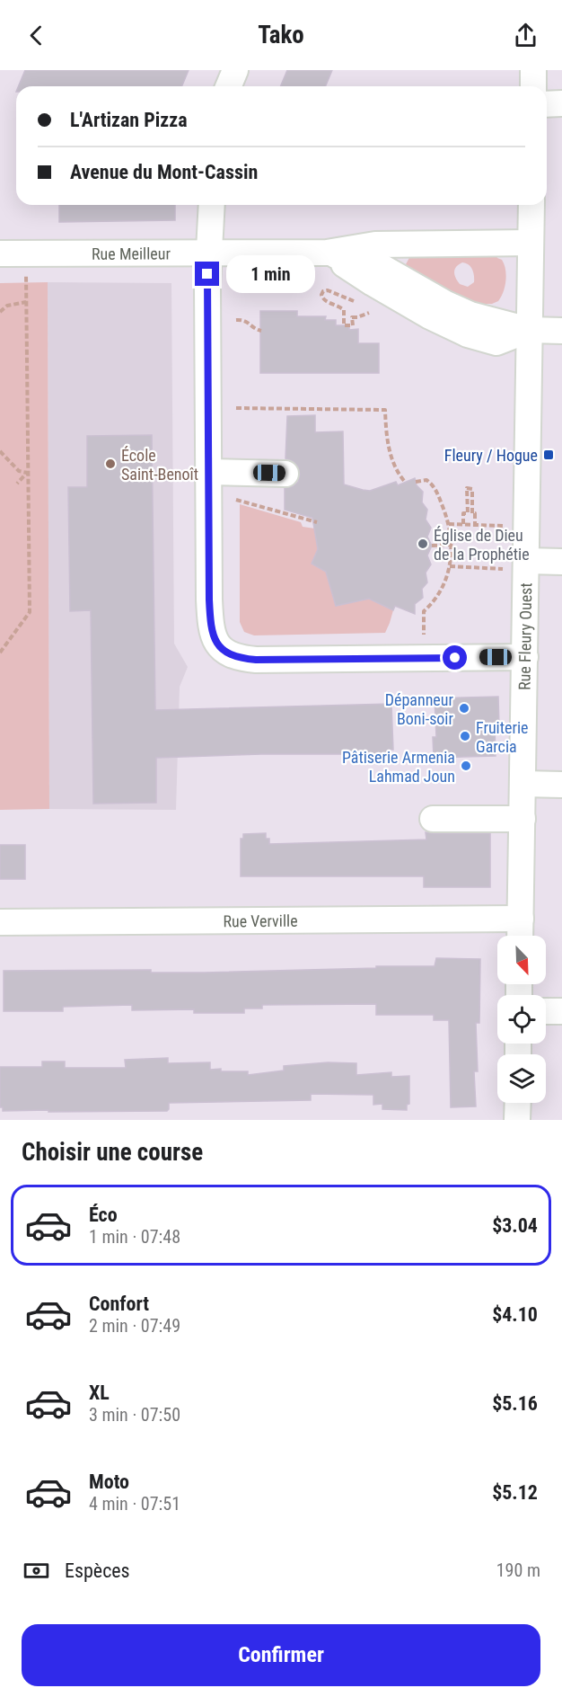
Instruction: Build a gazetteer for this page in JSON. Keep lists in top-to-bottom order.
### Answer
{
  "streets": {
    "street": ["Rue Meilleur", "Rue Fleury Ouest", "Rue Verville"]
  },
  "crossings": [
    ["Rue Meilleur", "Rue Fleury Ouest"],
    ["Rue Fleury Ouest", "Rue Verville"]
  ],
  "places": {
    "transit": ["Fleury / Hogue"],
    "other": [
      "École Saint-Benoît",
      "Église de Dieu de la Prophétie",
      "Dépanneur Boni-soir",
      "Fruiterie Garcia",
      "Pâtiserie Armenia Lahmad Joun"
    ]
  },
  "north": "bottom right",
  "page": {
    "header": "Tako",
    "banner": ["L'Artizan Pizza", "Avenue du Mont-Cassin"],
    "bubble": "1 min",
    "heading": "Choisir une course",
    "list": [
      {
        "name": "Éco",
        "note": "1 min · 07:48",
        "value": "$3.04"
      },
      {
        "name": "Confort",
        "note": "2 min · 07:49",
        "value": "$4.10"
      },
      {
        "name": "XL",
        "note": "3 min · 07:50",
        "value": "$5.16"
      },
      {
        "name": "Moto",
        "note": "4 min · 07:51",
        "value": "$5.12"
      }
    ],
    "pay": ["Espèces", "190 m"],
    "buttons": "Confirmer"
  }
}
